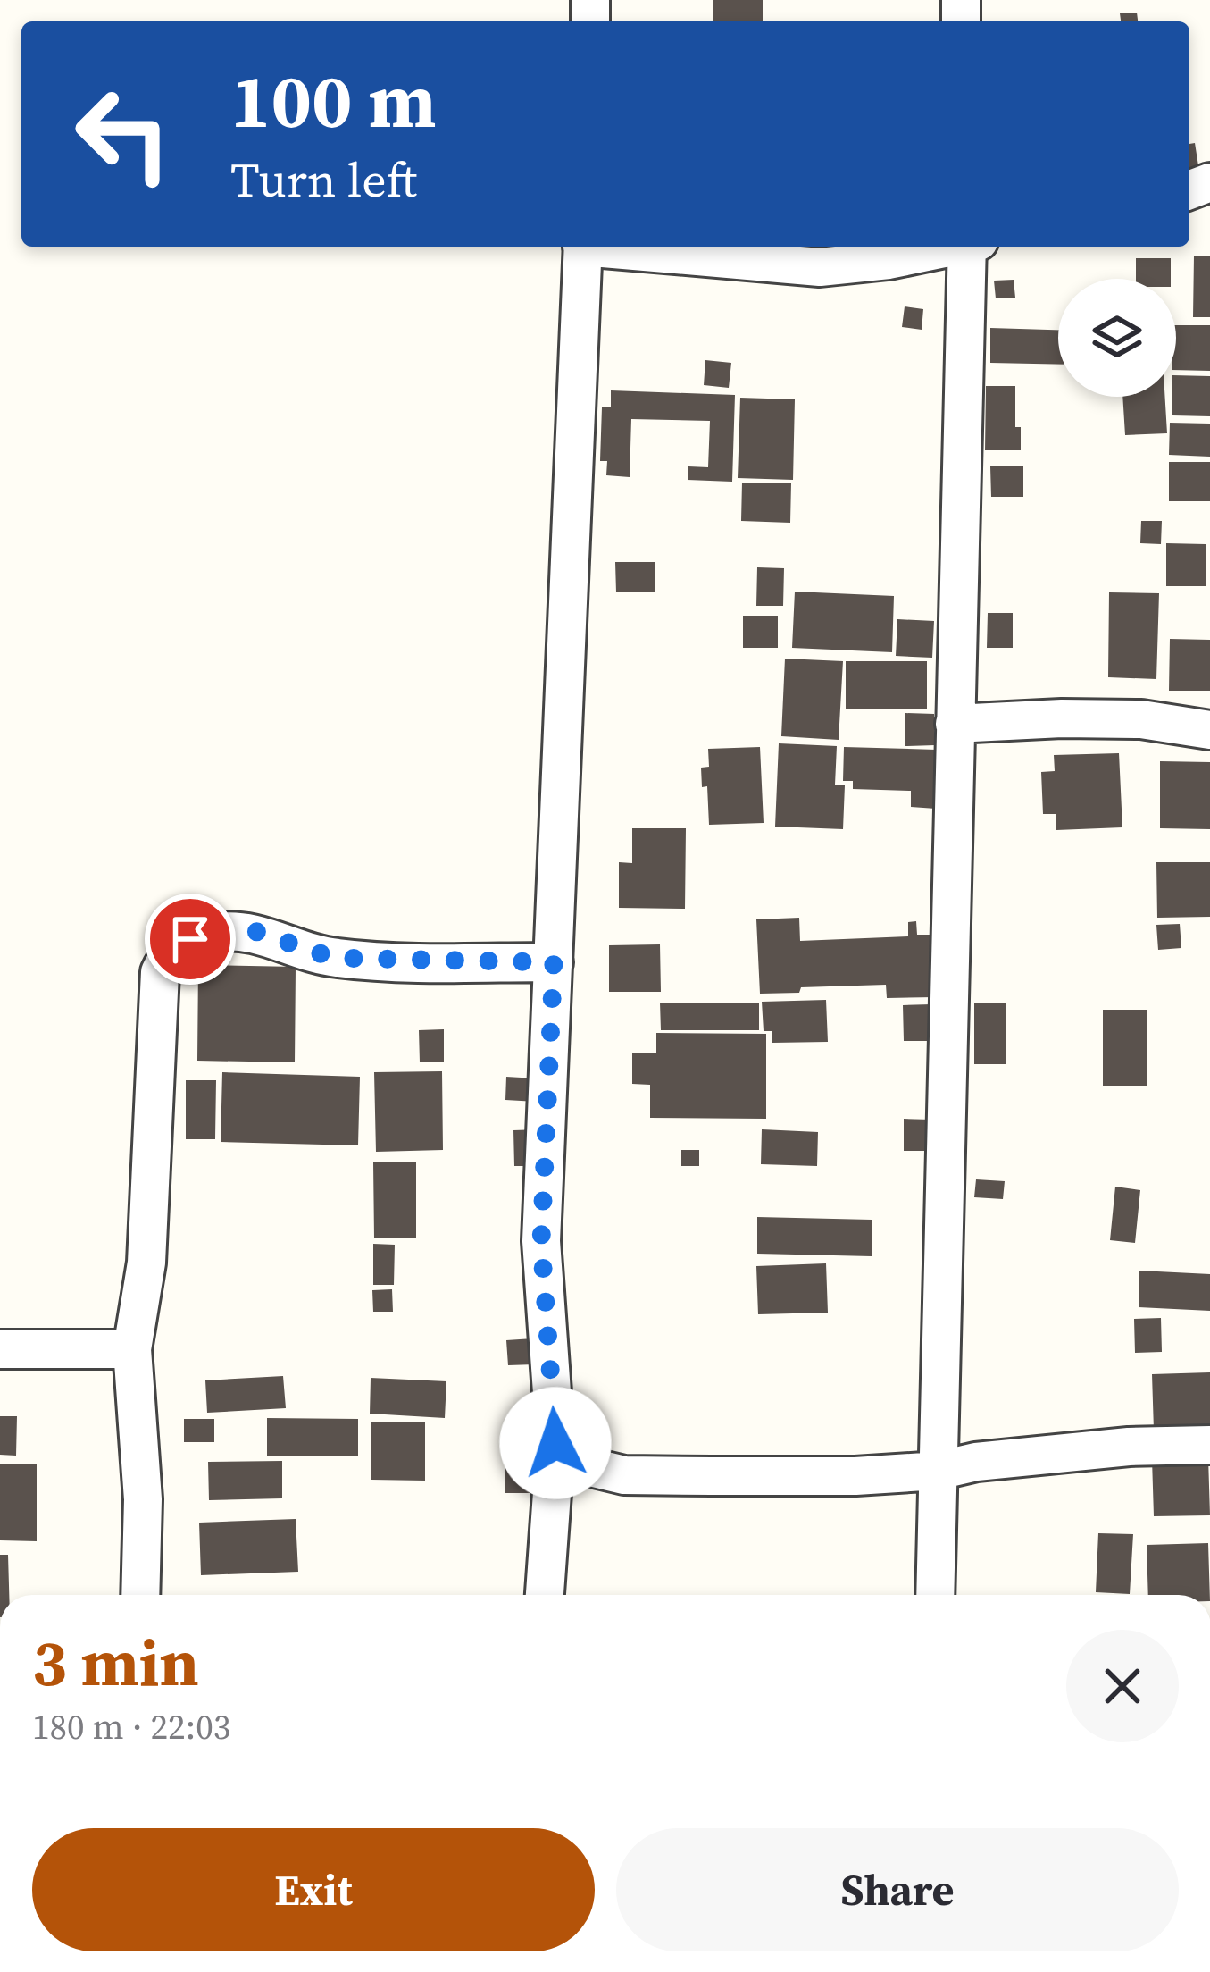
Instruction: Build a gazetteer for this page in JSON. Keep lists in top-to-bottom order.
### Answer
{
  "page": {
    "turn": ["100 m", "Turn left"],
    "heading": ["3 min", "180 m · 22:03"],
    "buttons": ["Exit", "Share"]
  }
}
